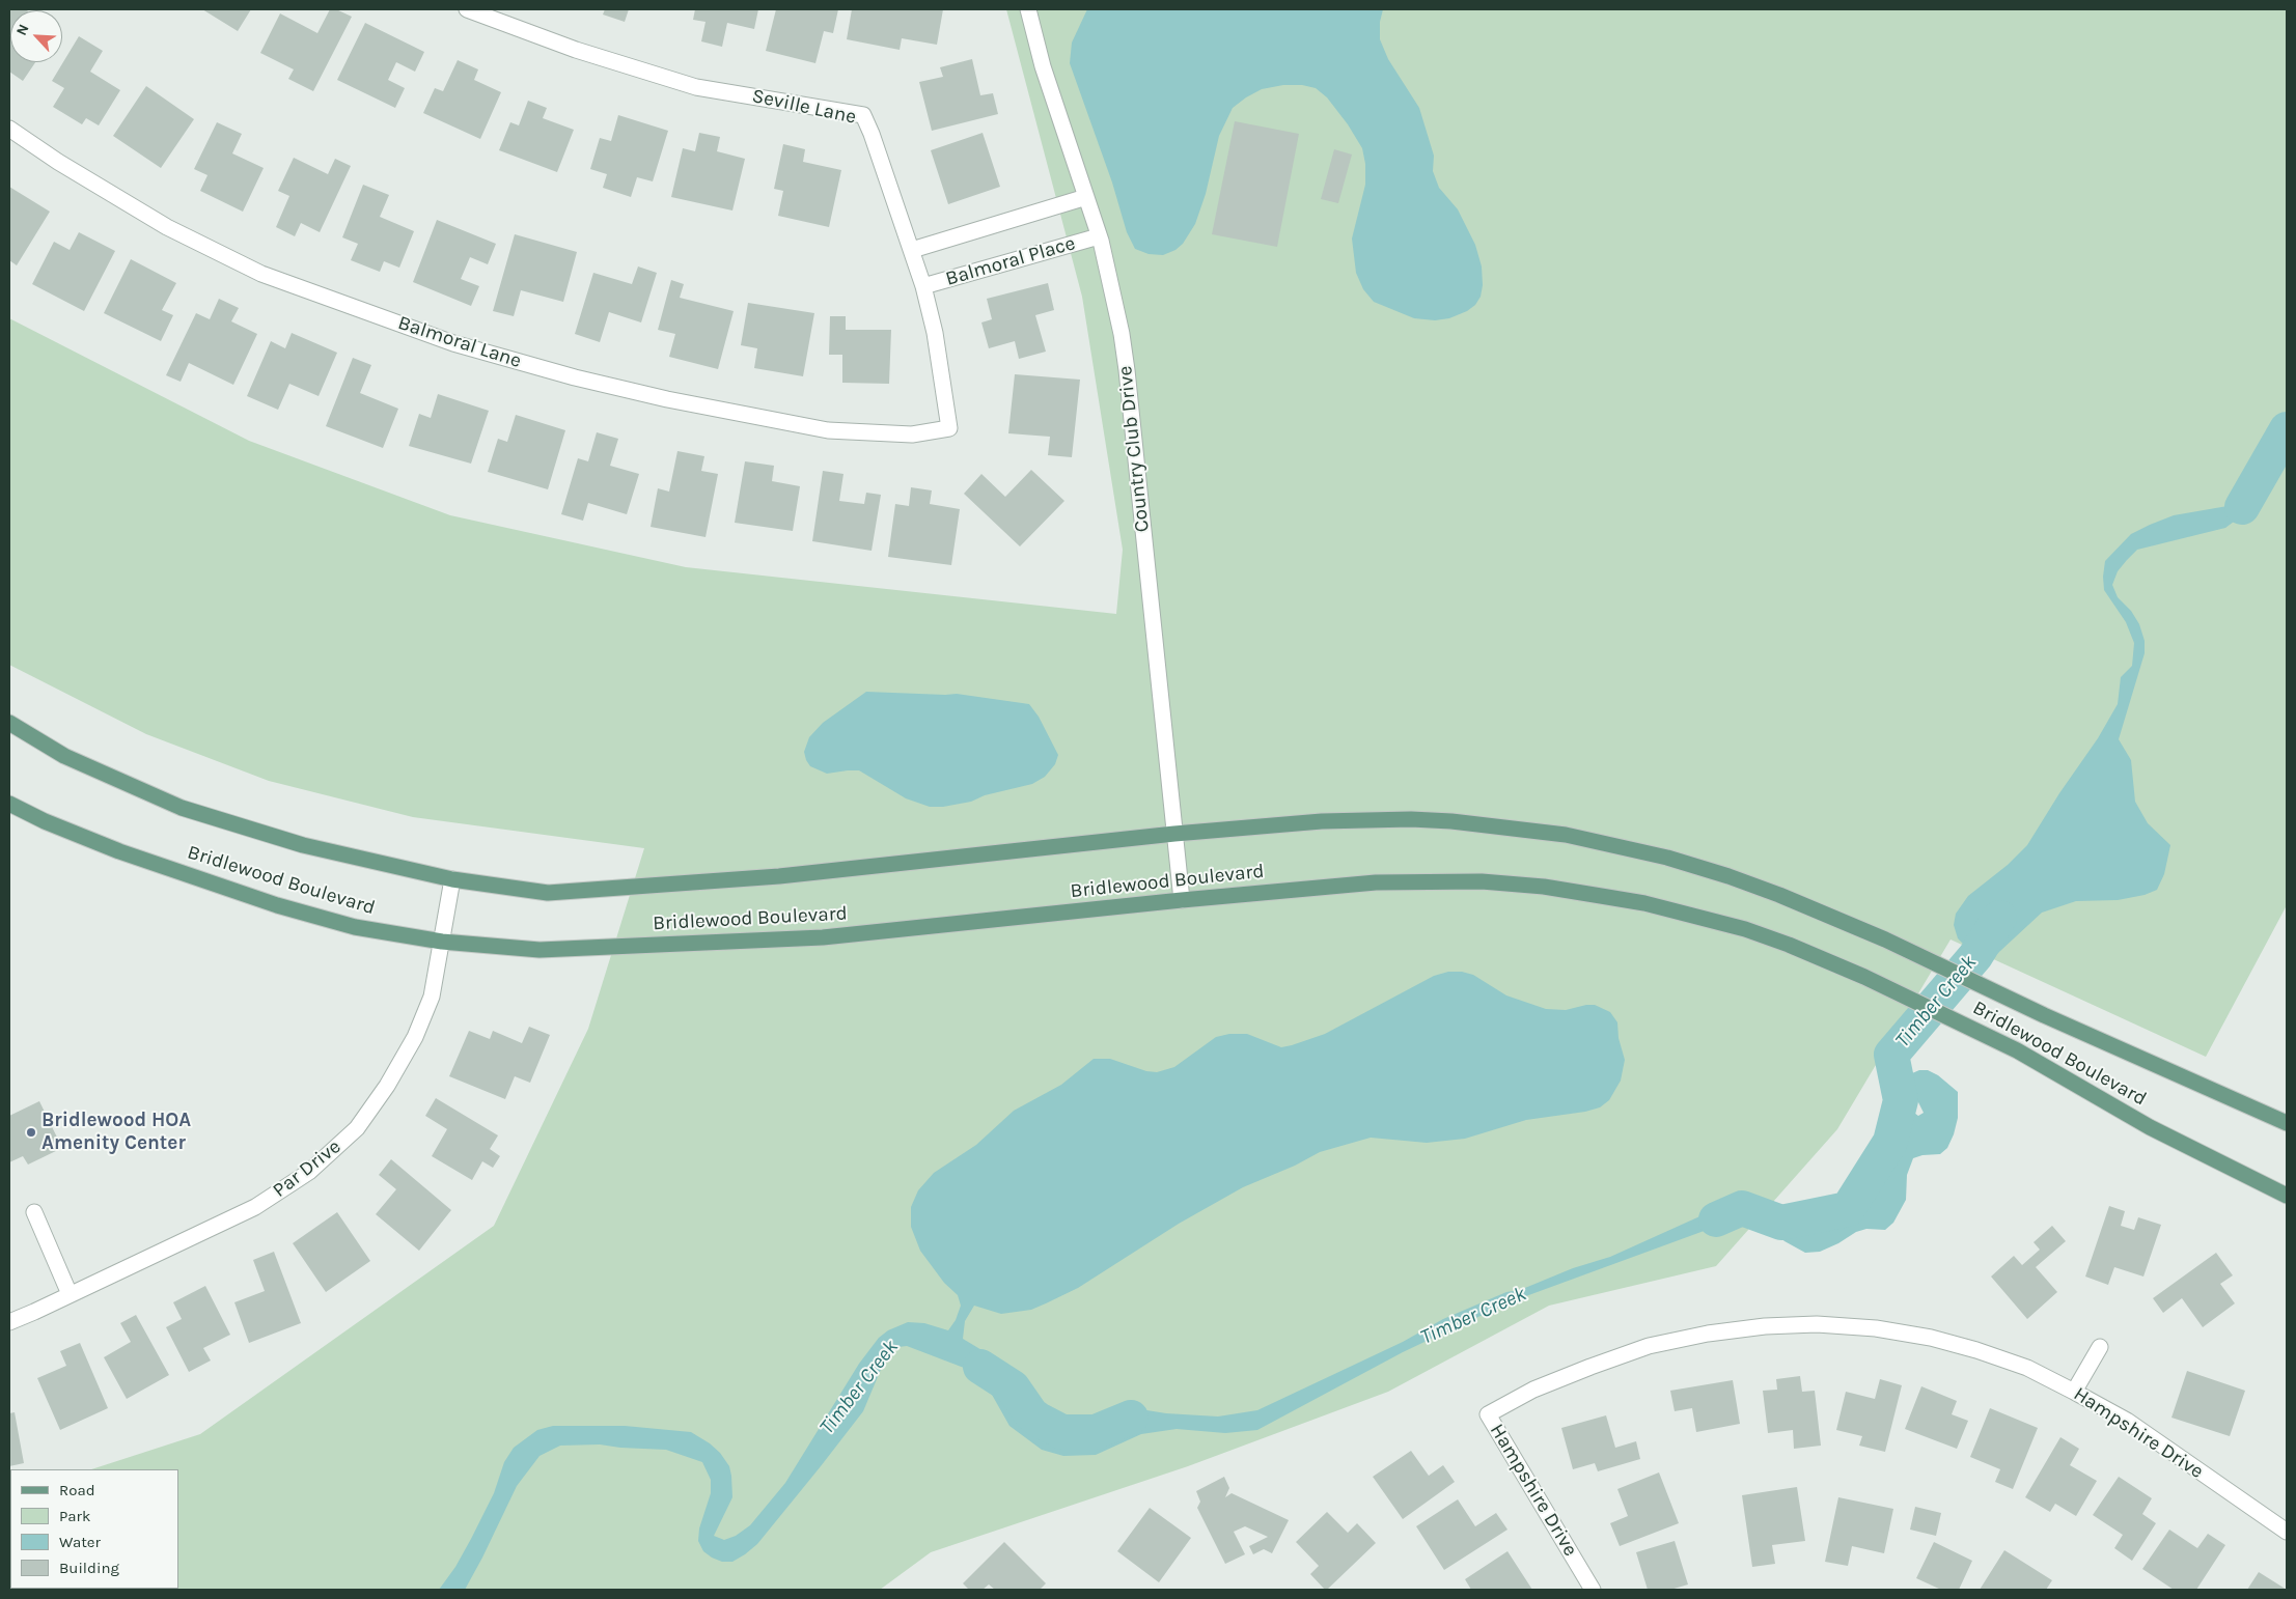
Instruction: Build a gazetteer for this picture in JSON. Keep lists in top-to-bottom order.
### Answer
{
  "streets": {
    "main road": ["Bridlewood Boulevard"],
    "street": [
      "Seville Lane",
      "Balmoral Place",
      "Balmoral Lane",
      "Country Club Drive",
      "Par Drive",
      "Hampshire Drive"
    ]
  },
  "crossings": [
    ["Seville Lane", "Balmoral Place"],
    ["Seville Lane", "Balmoral Lane"],
    ["Balmoral Place", "Country Club Drive"],
    ["Country Club Drive", "Bridlewood Boulevard"],
    ["Bridlewood Boulevard", "Par Drive"]
  ],
  "water": ["Timber Creek"],
  "places": ["Bridlewood HOA Amenity Center"],
  "legend": [
    "Road",
    "Park",
    "Water",
    "Building"
  ],
  "north": "top left"
}
